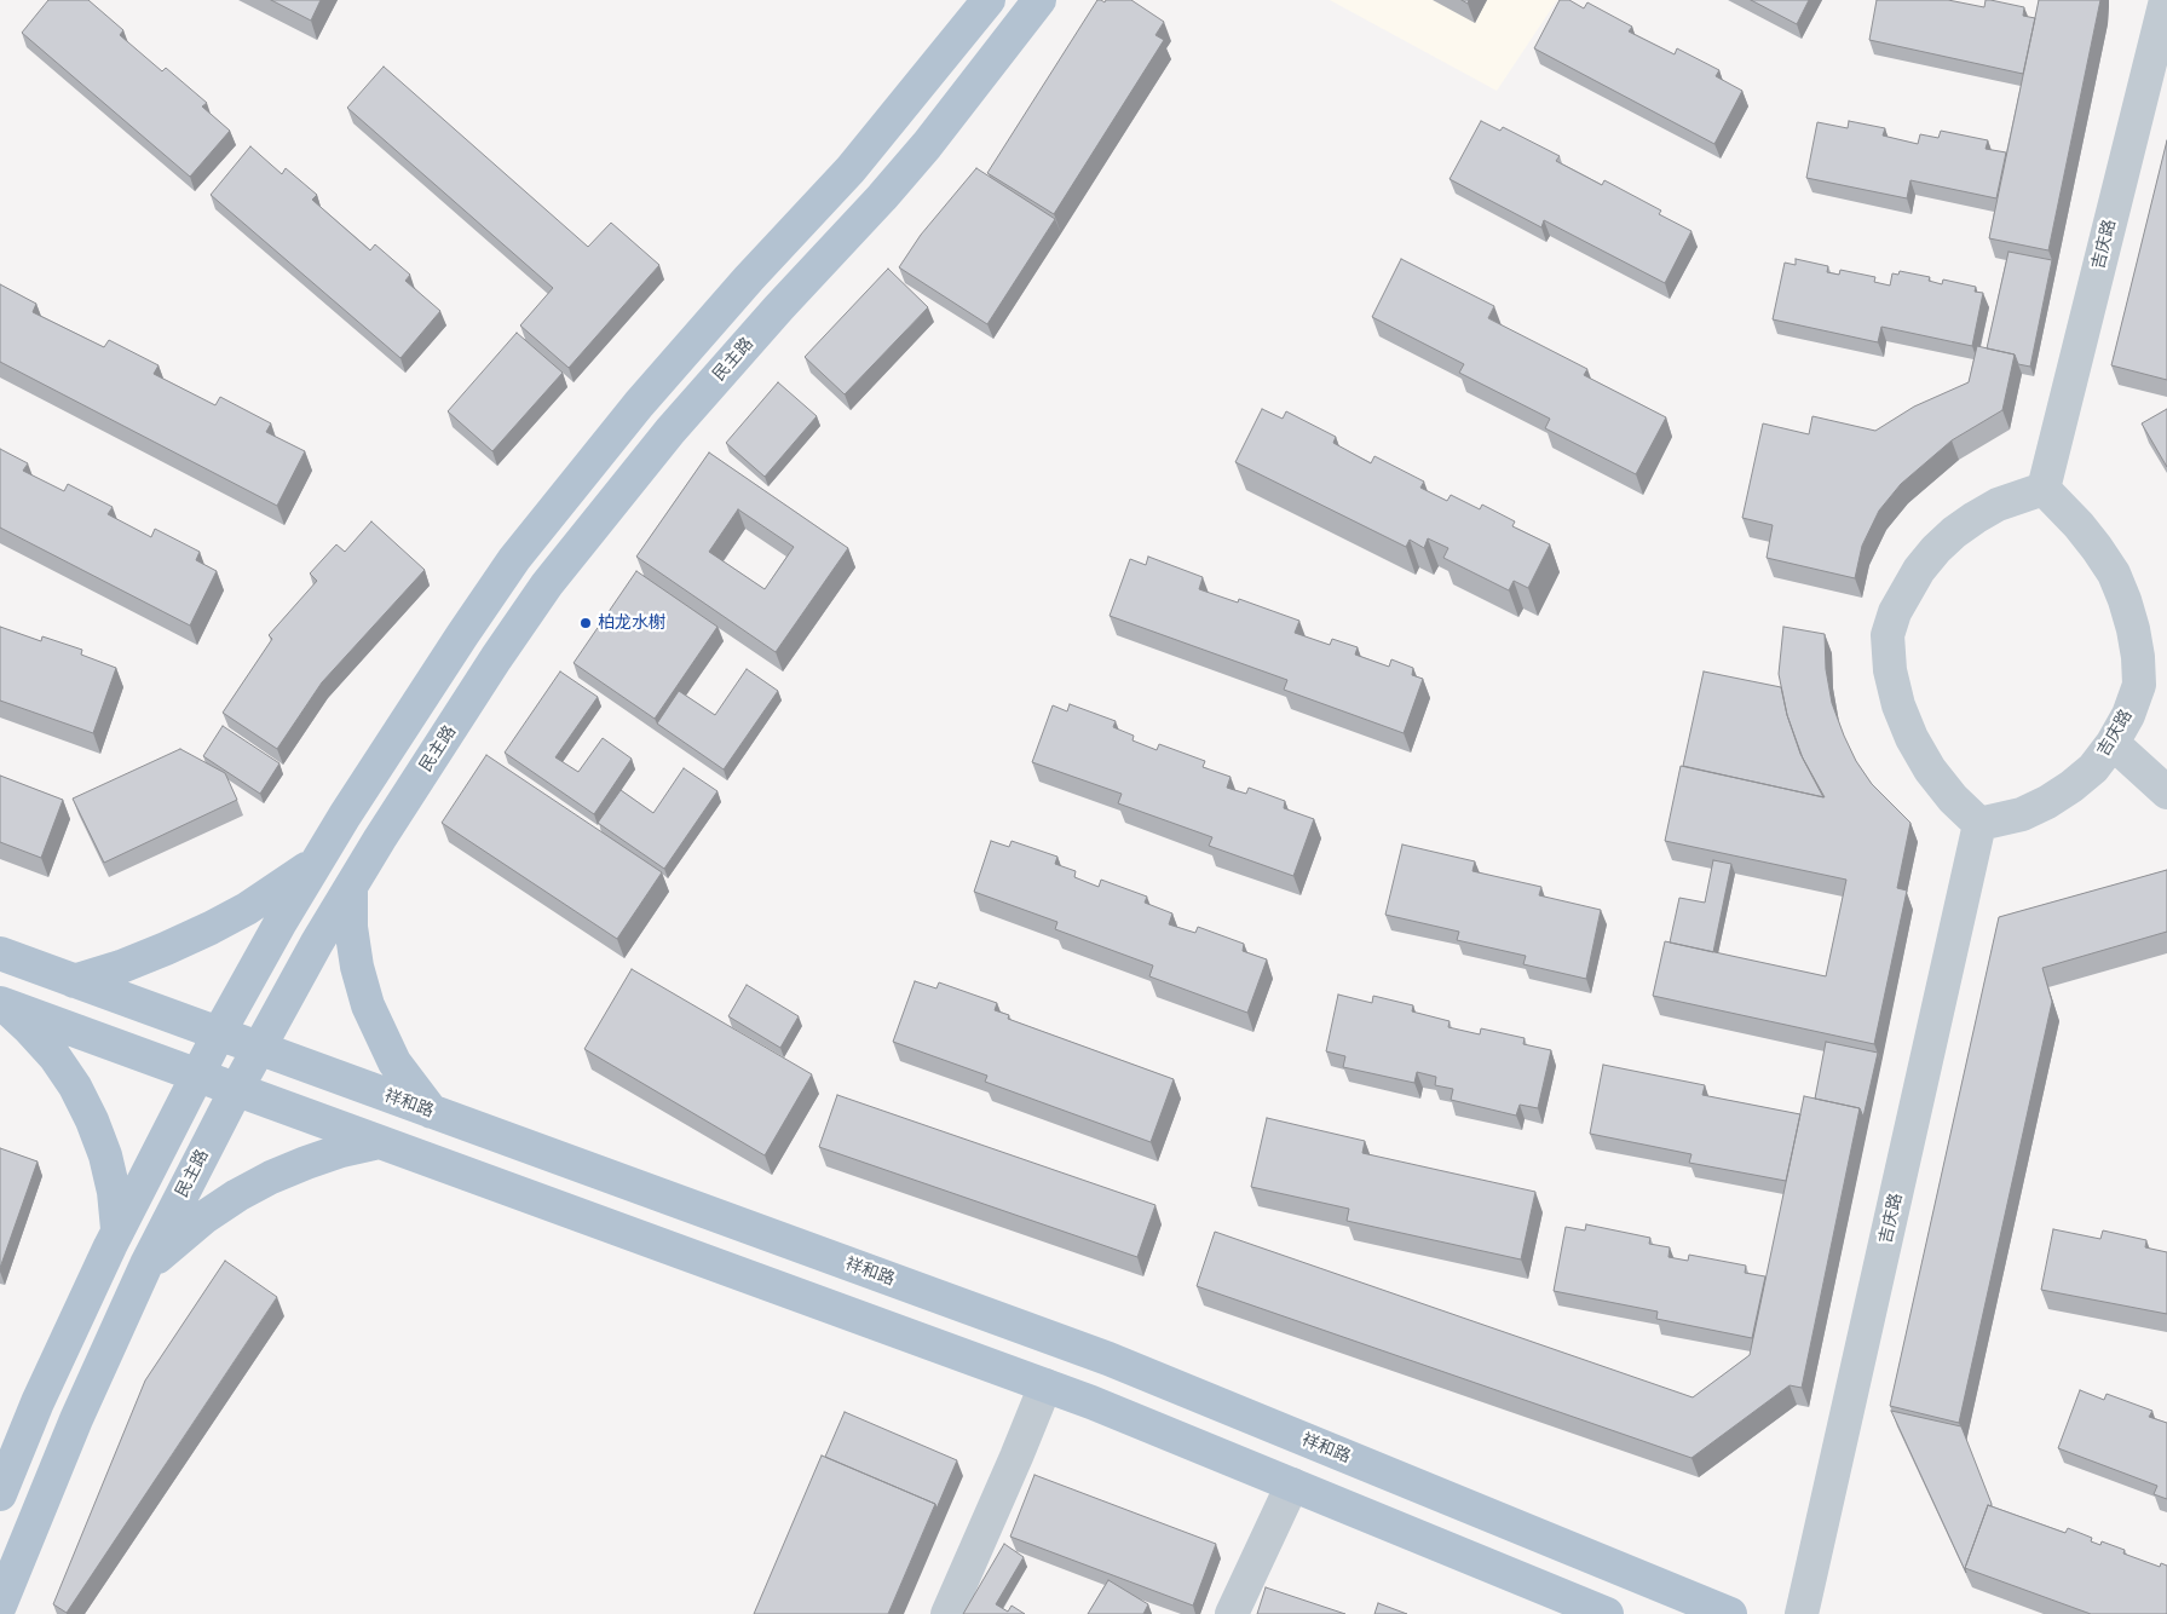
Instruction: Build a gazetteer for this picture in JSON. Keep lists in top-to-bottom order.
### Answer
{
  "streets": {
    "main road": ["民主路", "祥和路"],
    "street": ["吉庆路"]
  },
  "crossings": [
    ["民主路", "祥和路"]
  ],
  "places": ["柏龙水榭"]
}
